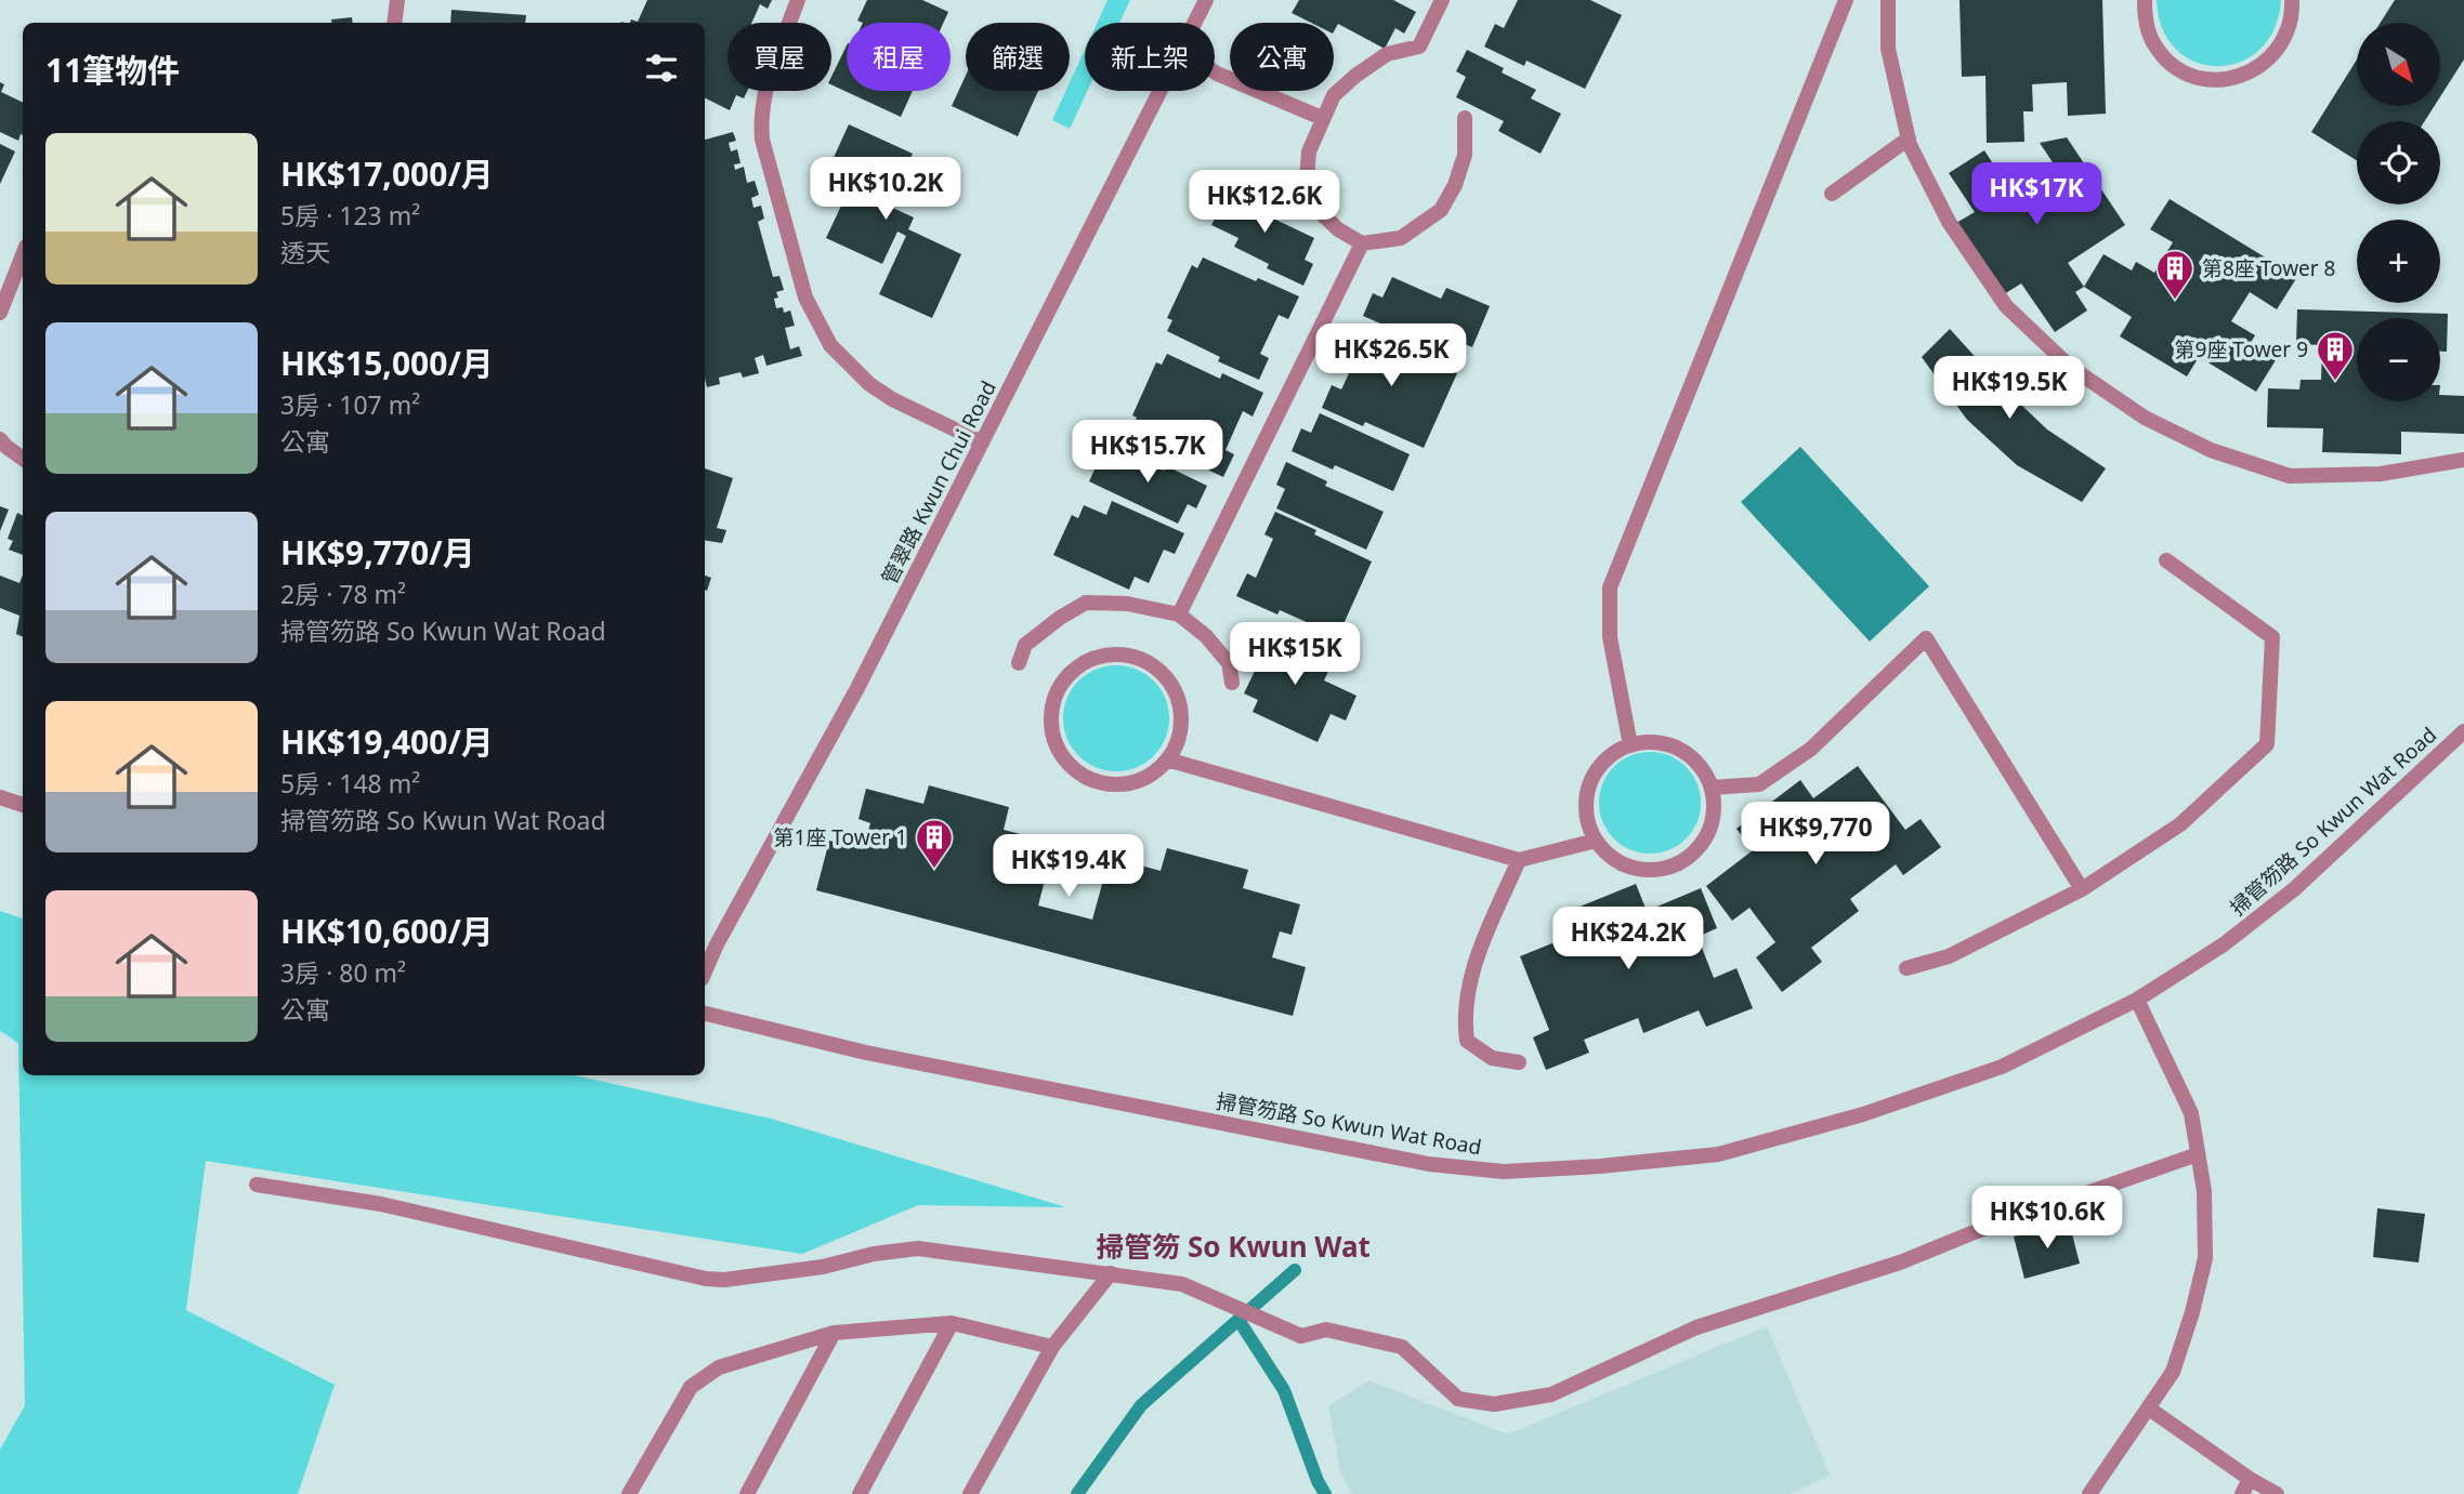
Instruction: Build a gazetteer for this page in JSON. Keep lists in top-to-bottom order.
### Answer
{
  "streets": {
    "street": ["管翠路 Kwun Chui Road", "掃管笏路 So Kwun Wat Road"]
  },
  "districts": ["掃管笏 So Kwun Wat"],
  "places": {
    "building": ["第8座 Tower 8", "第9座 Tower 9", "第1座 Tower 1"]
  },
  "north": "bottom right",
  "page": {
    "map_buttons": ["+", "−"],
    "chip": [
      "買屋",
      "租屋",
      "篩選",
      "新上架",
      "公寓"
    ],
    "heading": "11筆物件",
    "list": [
      {
        "name": "HK$17,000/月",
        "note": "5房 · 123 m² · 透天"
      },
      {
        "name": "HK$15,000/月",
        "note": "3房 · 107 m² · 公寓"
      },
      {
        "name": "HK$9,770/月",
        "note": "2房 · 78 m² · 掃管笏路 So Kwun Wat Road"
      },
      {
        "name": "HK$19,400/月",
        "note": "5房 · 148 m² · 掃管笏路 So Kwun Wat Road"
      },
      {
        "name": "HK$10,600/月",
        "note": "3房 · 80 m² · 公寓"
      }
    ],
    "price": [
      "HK$10.2K",
      "HK$17K",
      "HK$12.6K",
      "HK$26.5K",
      "HK$19.5K",
      "HK$15.7K",
      "HK$15K",
      "HK$9,770",
      "HK$19.4K",
      "HK$24.2K",
      "HK$10.6K"
    ]
  }
}
